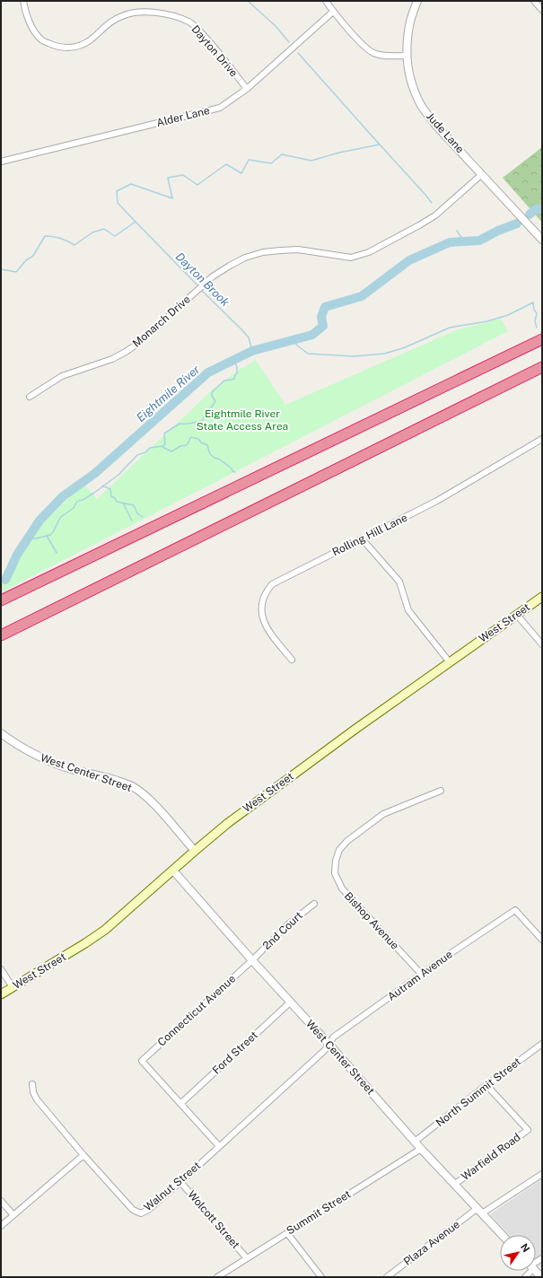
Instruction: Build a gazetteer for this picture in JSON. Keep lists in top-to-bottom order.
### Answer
{
  "streets": {
    "main road": ["West Street"],
    "street": [
      "Dayton Drive",
      "Alder Lane",
      "Jude Lane",
      "Monarch Drive",
      "Rolling Hill Lane",
      "West Center Street",
      "Bishop Avenue",
      "2nd Court",
      "Autram Avenue",
      "Connecticut Avenue",
      "Ford Street",
      "North Summit Street",
      "Warfield Road",
      "Walnut Street",
      "Summit Street",
      "Wolcott Street",
      "Plaza Avenue"
    ]
  },
  "crossings": [
    ["Dayton Drive", "Alder Lane"],
    ["Jude Lane", "Monarch Drive"],
    ["West Street", "West Center Street"],
    ["West Center Street", "2nd Court"],
    ["West Center Street", "Autram Avenue"],
    ["West Center Street", "Connecticut Avenue"],
    ["West Center Street", "Ford Street"],
    ["West Center Street", "North Summit Street"],
    ["West Center Street", "Warfield Road"],
    ["West Center Street", "Walnut Street"],
    ["West Center Street", "Summit Street"],
    ["West Center Street", "Plaza Avenue"],
    ["Bishop Avenue", "Autram Avenue"],
    ["2nd Court", "Connecticut Avenue"],
    ["Autram Avenue", "Walnut Street"],
    ["Connecticut Avenue", "Ford Street"],
    ["North Summit Street", "Warfield Road"],
    ["Walnut Street", "Wolcott Street"],
    ["Summit Street", "Wolcott Street"]
  ],
  "water": ["Dayton Brook", "Eightmile River"],
  "parks": ["Eightmile River State Access Area"],
  "north": "top right"
}
